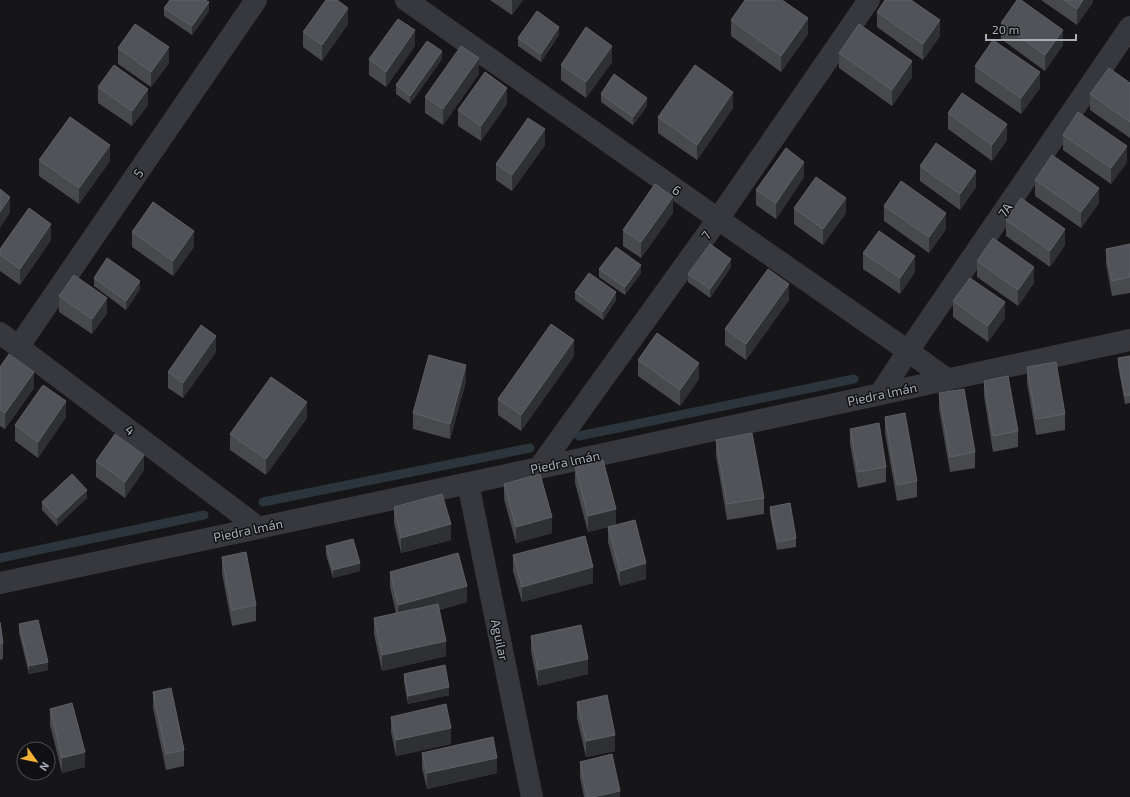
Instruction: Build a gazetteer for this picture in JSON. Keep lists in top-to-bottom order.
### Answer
{
  "streets": {
    "street": [
      "5",
      "6",
      "7A",
      "7",
      "Piedra lmán",
      "4",
      "Aguilar"
    ]
  },
  "crossings": [
    ["5", "4"],
    ["6", "7A"],
    ["6", "7"],
    ["6", "Piedra lmán"],
    ["7A", "Piedra lmán"],
    ["7", "Piedra lmán"],
    ["Piedra lmán", "4"],
    ["Piedra lmán", "Aguilar"]
  ],
  "scale_bar": "20 m",
  "north": "bottom right"
}
